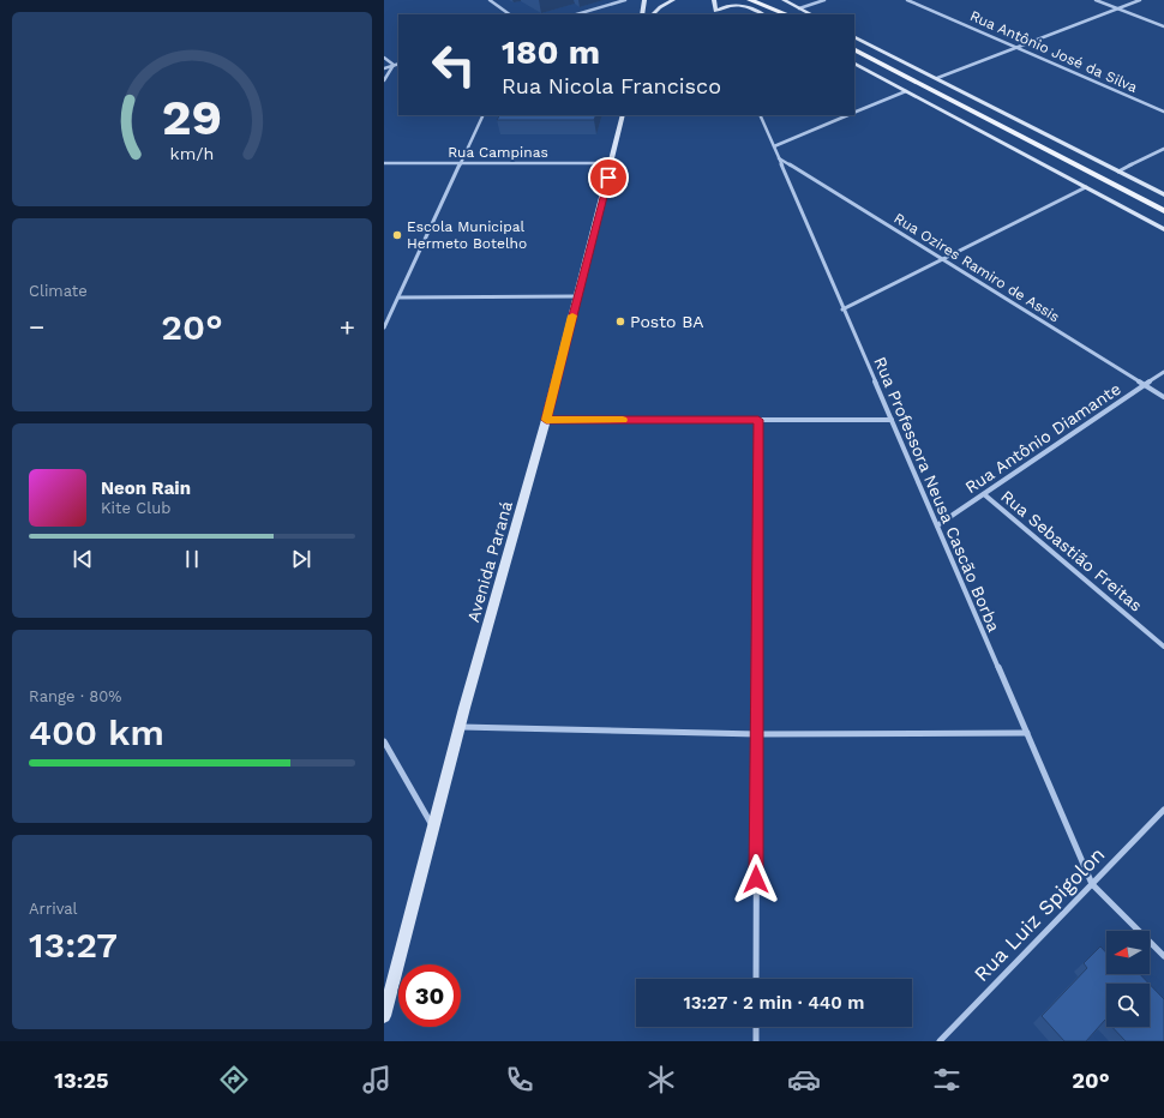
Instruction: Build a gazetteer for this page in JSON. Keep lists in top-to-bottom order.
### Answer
{
  "streets": {
    "street": [
      "Rua Antônio José da Silva",
      "Rua Campinas",
      "Rua Ozires Ramiro de Assis",
      "Rua Antônio Diamante",
      "Rua Professora Neusa Cascão Borba",
      "Rua Sebastião Freitas",
      "Avenida Paraná",
      "Rua Luiz Spigolon"
    ]
  },
  "crossings": [
    ["Rua Campinas", "Avenida Paraná"],
    ["Rua Ozires Ramiro de Assis", "Rua Antônio Diamante"],
    ["Rua Ozires Ramiro de Assis", "Rua Professora Neusa Cascão Borba"],
    ["Rua Antônio Diamante", "Rua Professora Neusa Cascão Borba"],
    ["Rua Antônio Diamante", "Rua Sebastião Freitas"],
    ["Rua Professora Neusa Cascão Borba", "Rua Luiz Spigolon"]
  ],
  "places": ["Escola Municipal Hermeto Botelho", "Posto BA"],
  "north": "left",
  "page": {
    "turn": ["180 m", "Rua Nicola Francisco"],
    "tile": [
      "Climate",
      ["Range · 80%", "400 km"],
      ["Arrival", "13:27"]
    ],
    "heat": ["−", "20°", "+"],
    "song": ["Neon Rain", "Kite Club"],
    "limit": "30",
    "trip": "13:27 · 2 min · 440 m",
    "tabs": ["13:25", "20°"],
    "gauge": ["29", "km/h"]
  }
}
